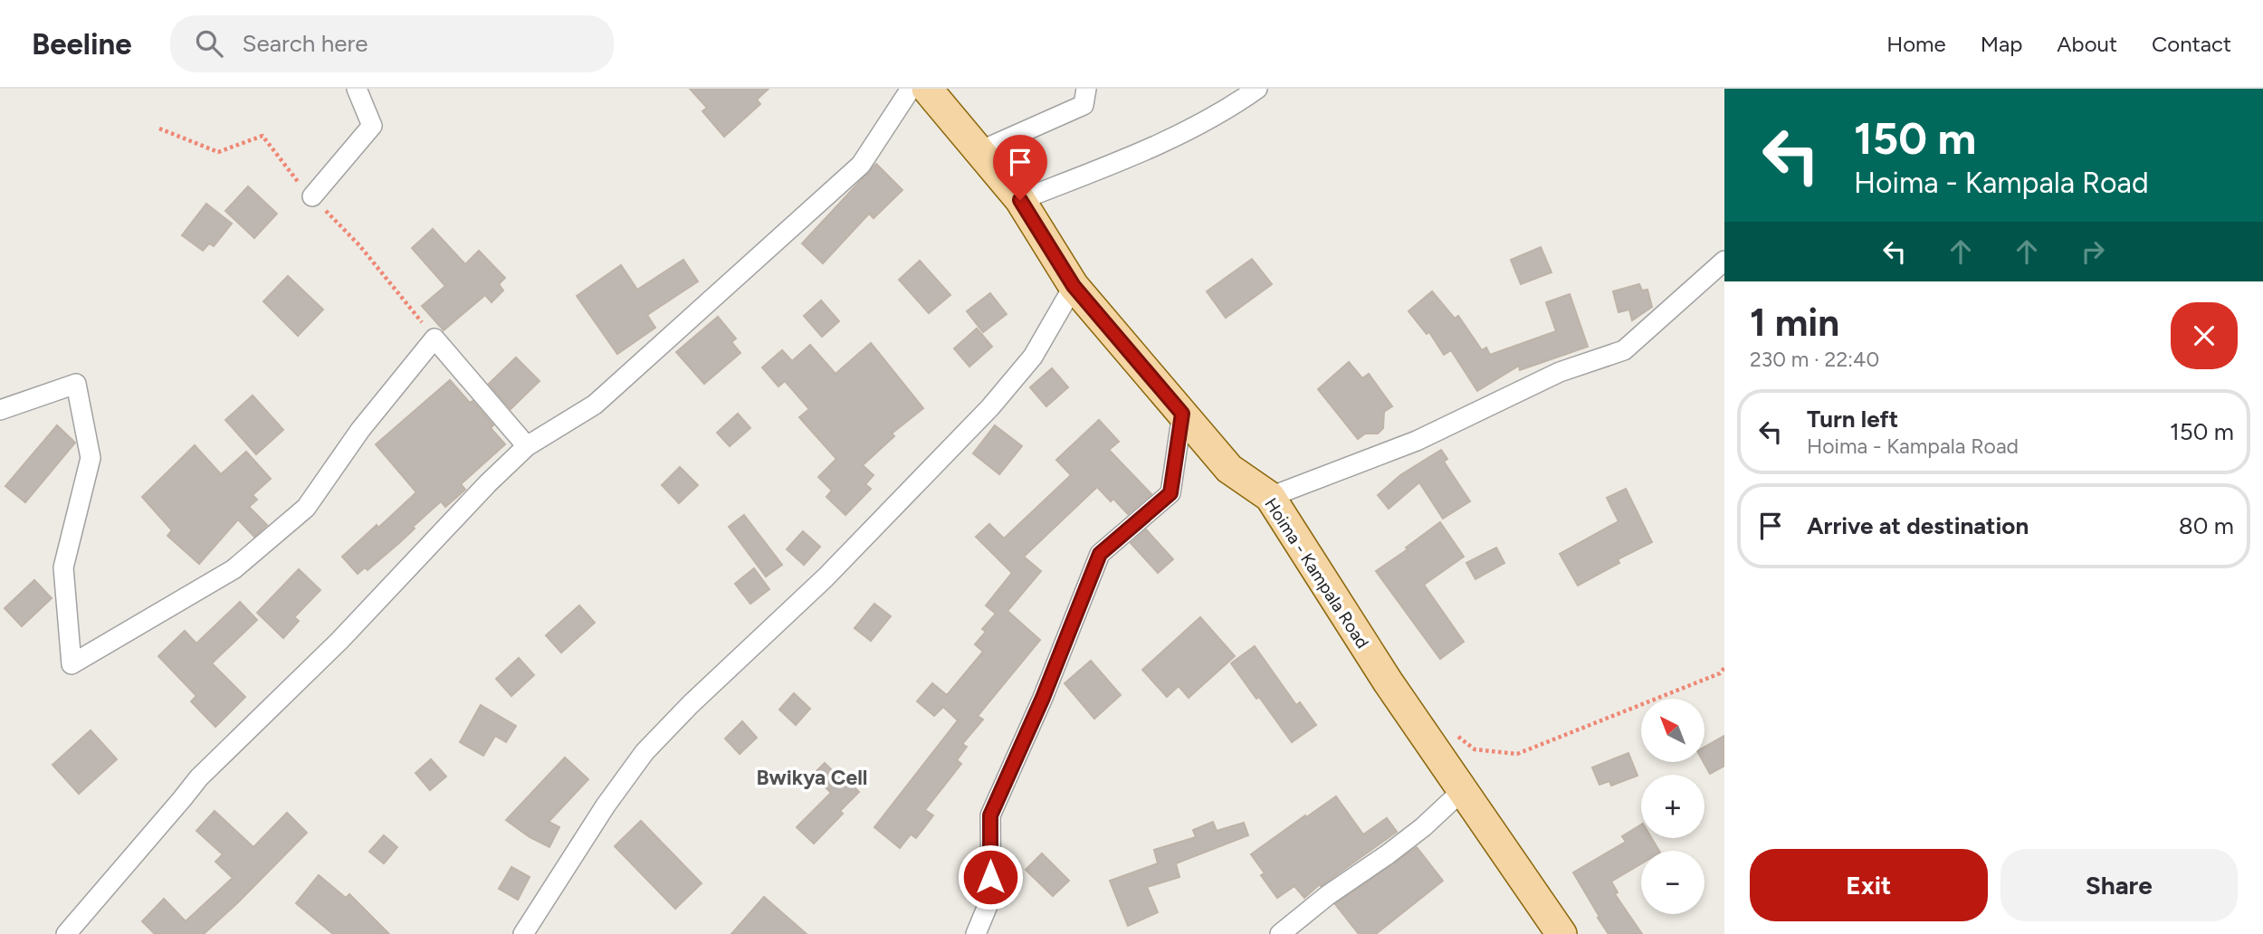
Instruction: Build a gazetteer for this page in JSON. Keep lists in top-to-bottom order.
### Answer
{
  "streets": {
    "main road": ["Hoima - Kampala Road"]
  },
  "districts": ["Bwikya Cell"],
  "north": "top left",
  "page": {
    "header": "Beeline",
    "search": "Search here",
    "nav": [
      "Home",
      "Map",
      "About",
      "Contact"
    ],
    "turn": ["150 m", "Hoima - Kampala Road"],
    "heading": ["1 min", "230 m · 22:40"],
    "list": [
      {
        "name": "Turn left",
        "note": "Hoima - Kampala Road",
        "value": "150 m"
      },
      {
        "name": "Arrive at destination",
        "value": "80 m"
      }
    ],
    "map_buttons": ["+", "−"],
    "buttons": ["Exit", "Share"]
  }
}
